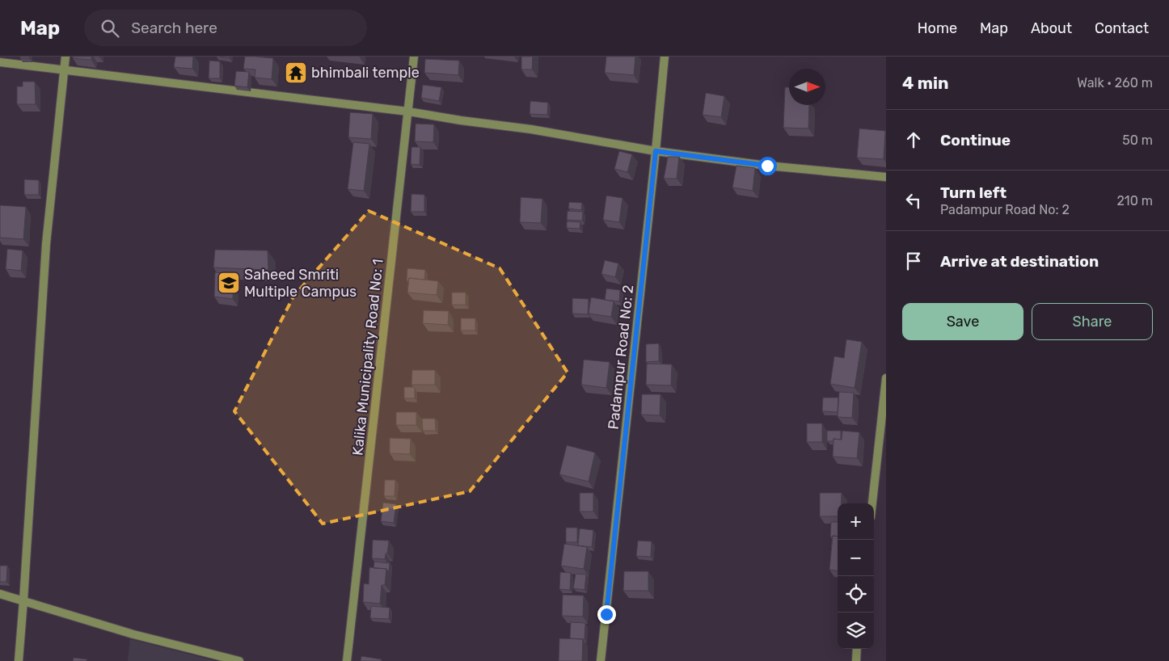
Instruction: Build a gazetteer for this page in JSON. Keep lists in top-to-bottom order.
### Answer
{
  "streets": {
    "street": ["Kalika Municipality Road No: 1", "Padampur Road No: 2"]
  },
  "places": {
    "temple": ["bhimbali temple"],
    "school or university": ["Saheed Smriti Multiple Campus"]
  },
  "north": "right",
  "page": {
    "header": "Map",
    "search": "Search here",
    "nav": [
      "Home",
      "Map",
      "About",
      "Contact"
    ],
    "heading": ["4 min", "Walk · 260 m"],
    "list": [
      ["Continue", "50 m"],
      ["Turn left", "Padampur Road No: 2", "210 m"],
      "Arrive at destination"
    ],
    "buttons": ["Save", "Share"],
    "map_buttons": ["+", "−"]
  }
}
